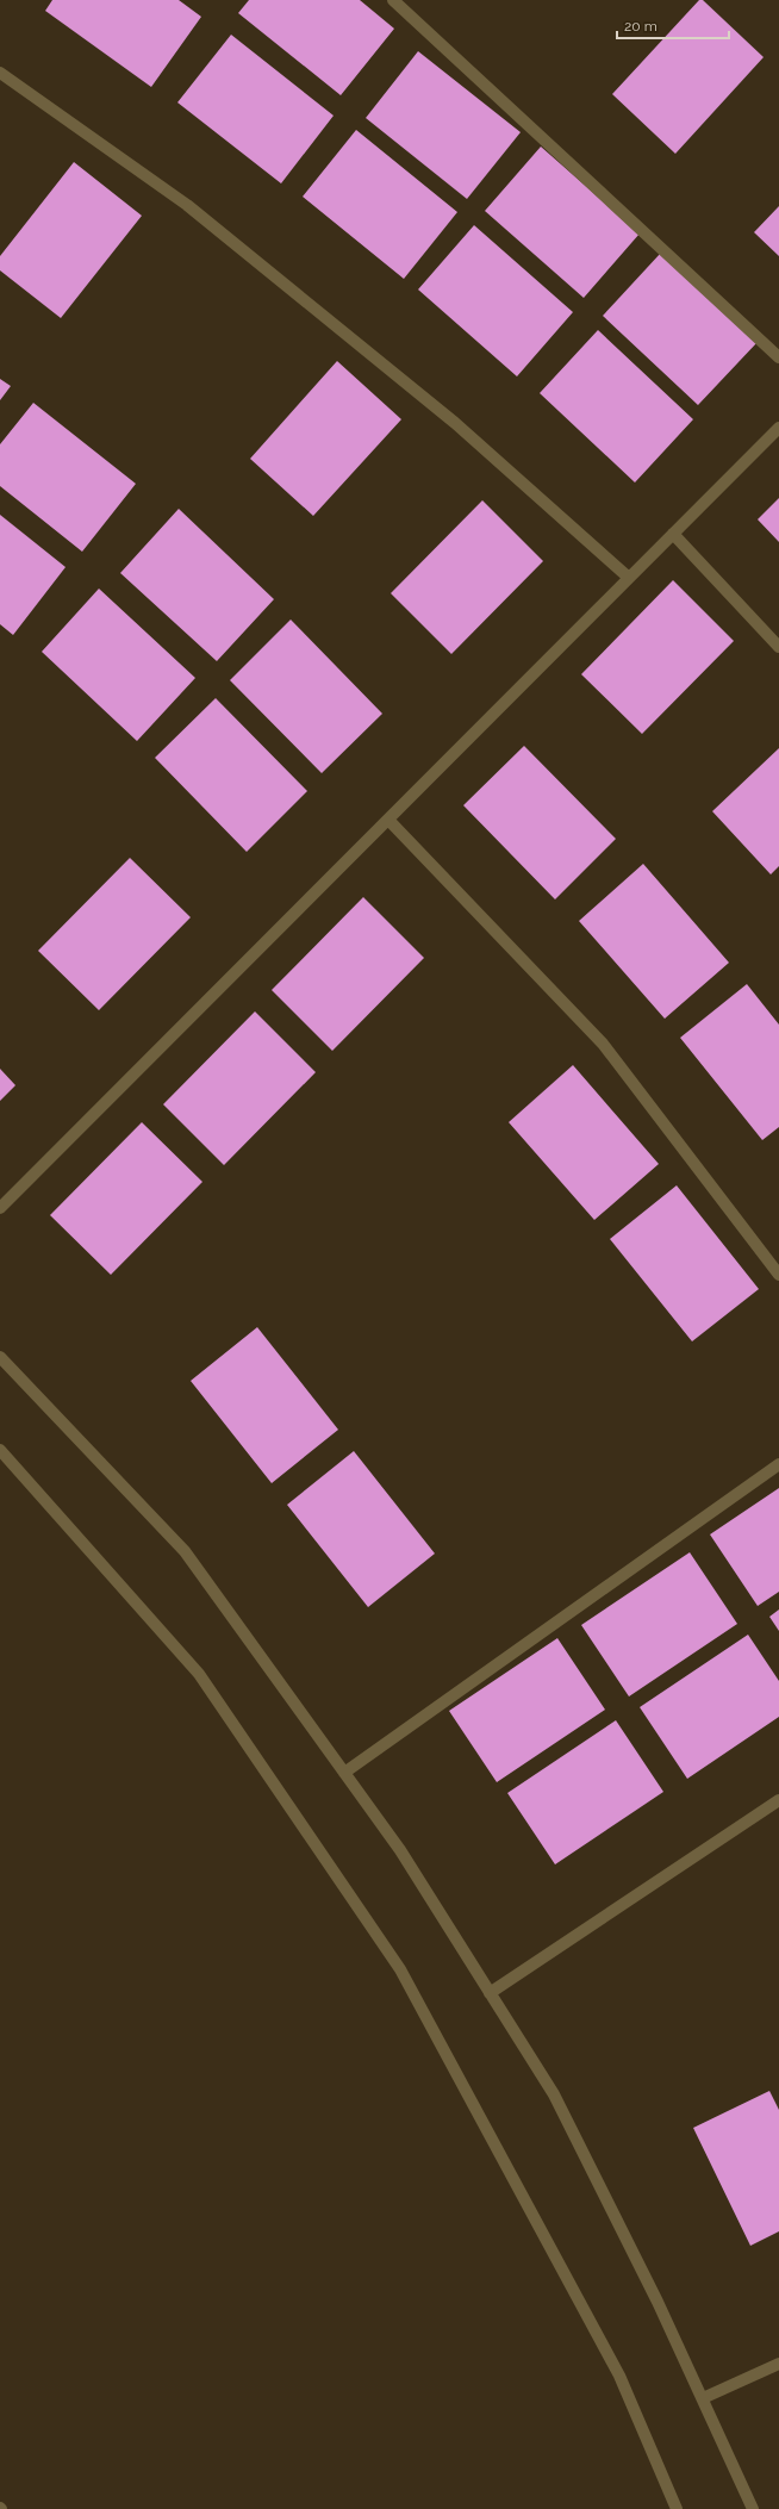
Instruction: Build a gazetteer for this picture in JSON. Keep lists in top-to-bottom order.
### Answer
{
  "scale_bar": "20 m"
}
